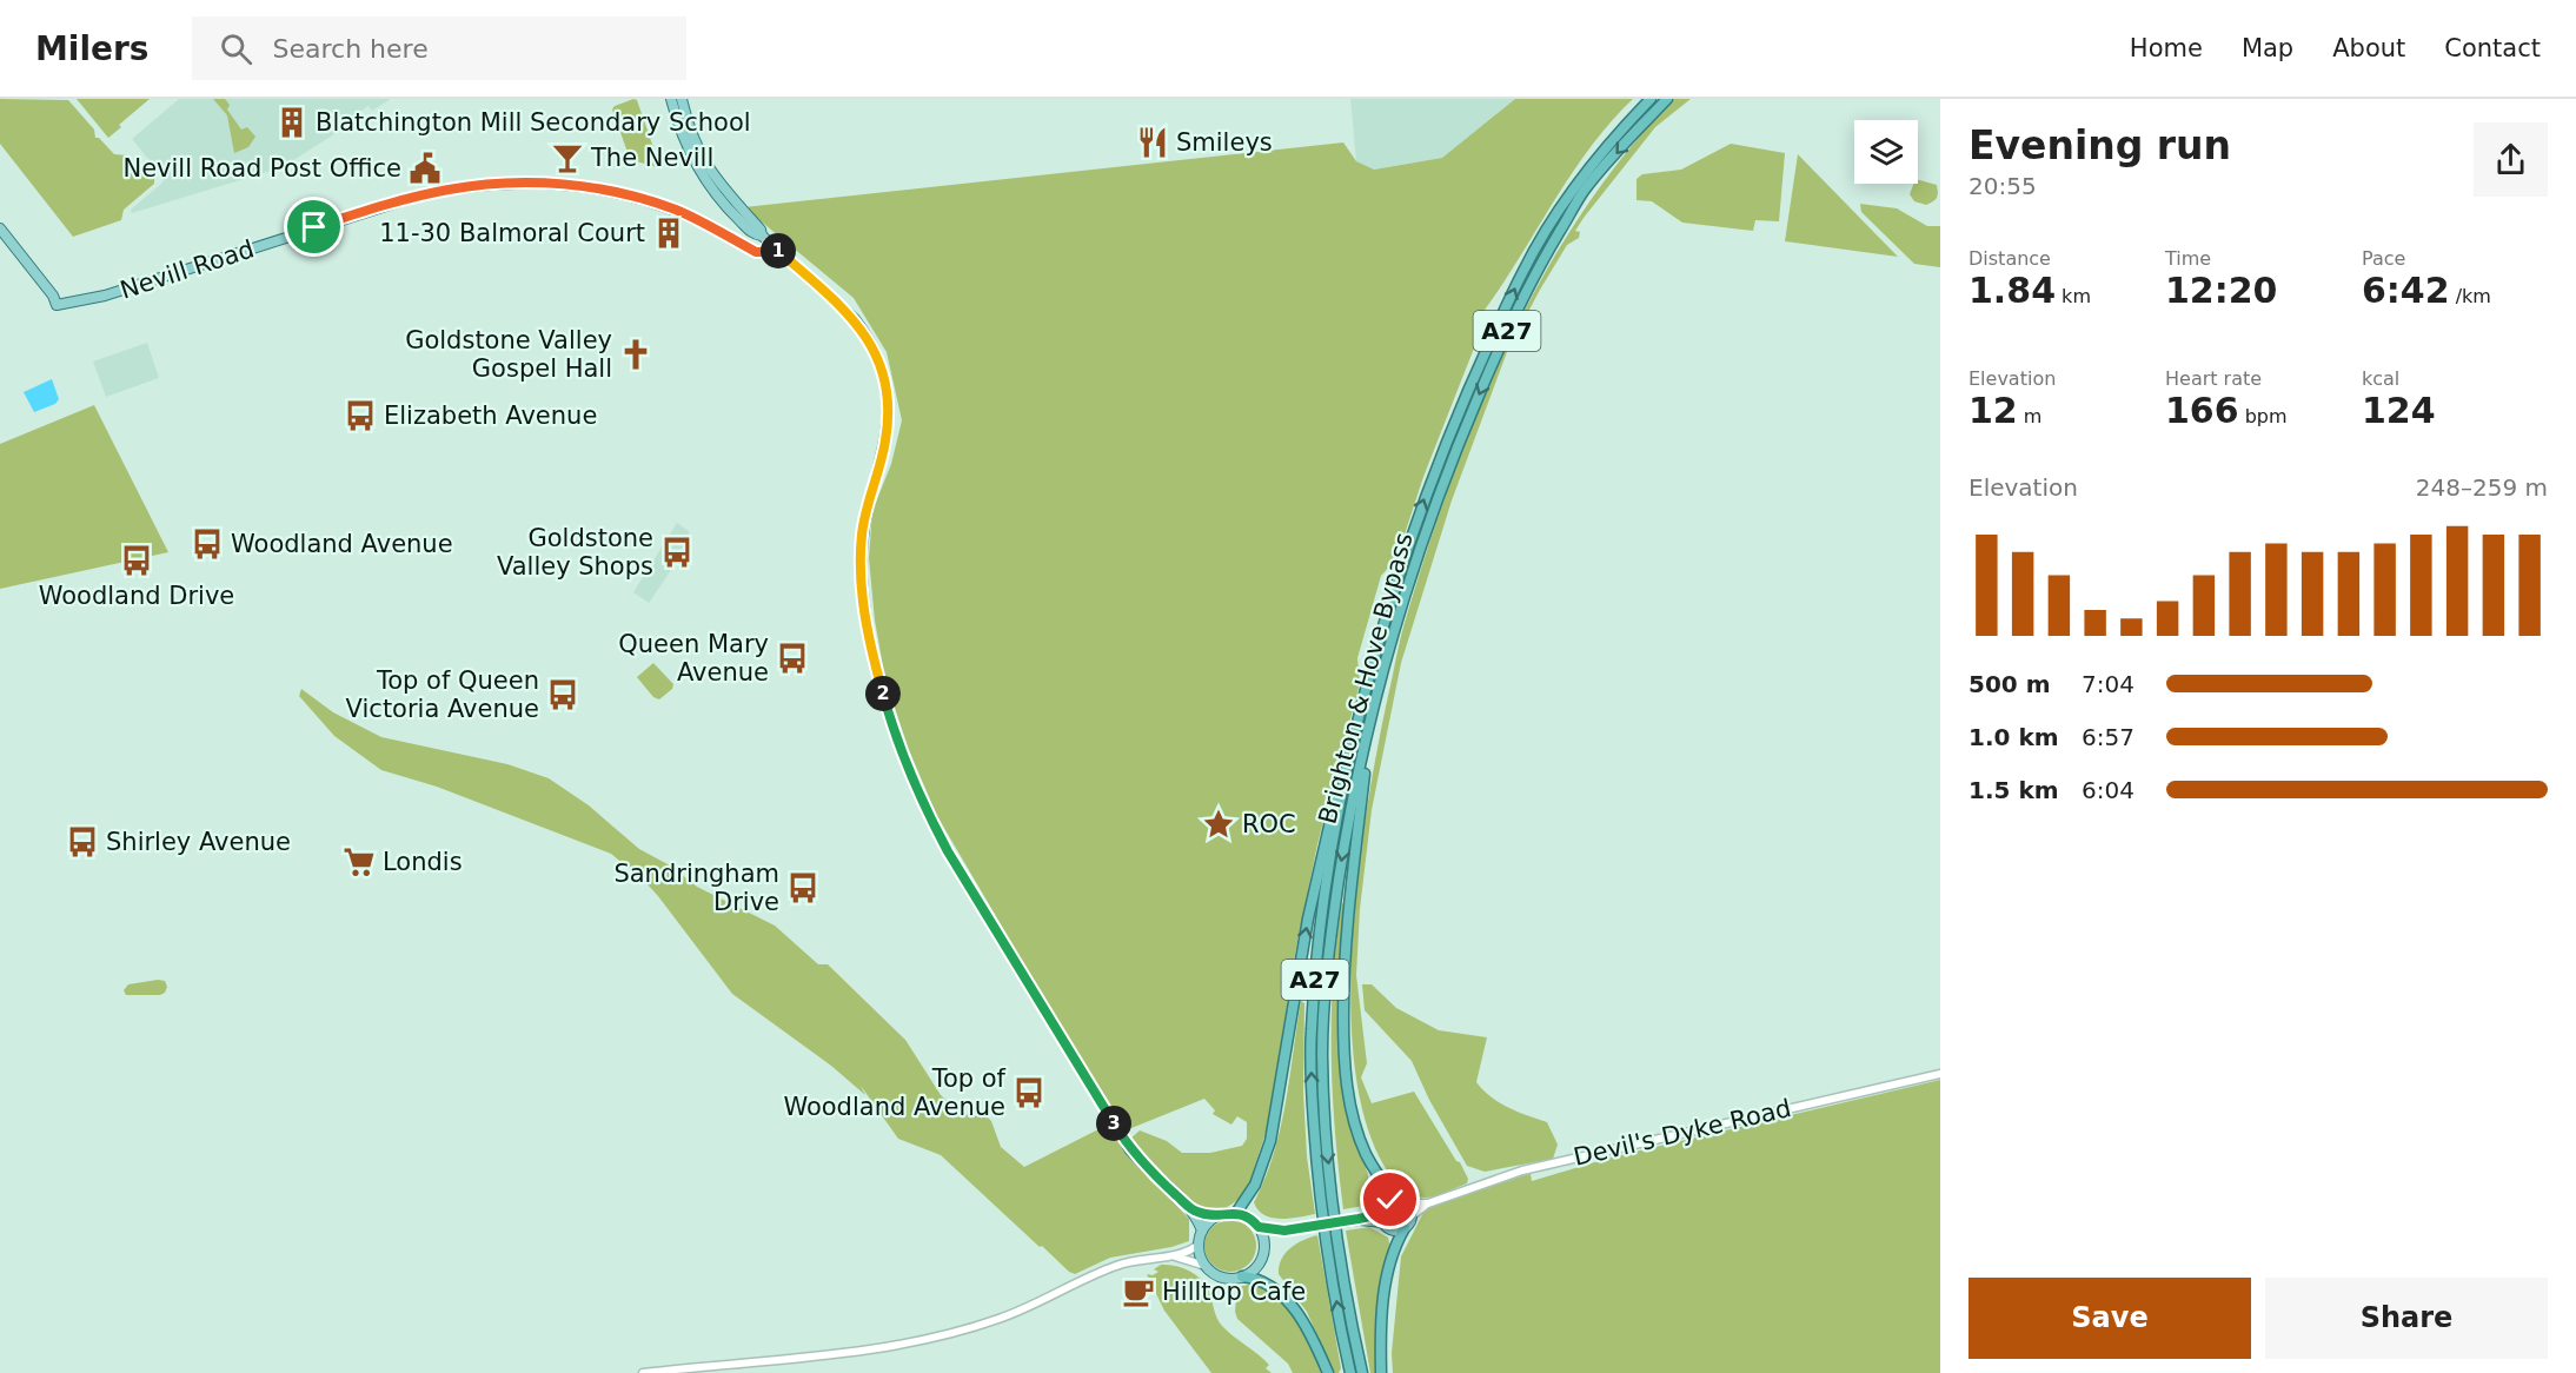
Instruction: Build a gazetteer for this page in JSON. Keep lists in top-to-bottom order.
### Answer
{
  "streets": {
    "highway": ["A27", "Brighton & Hove Bypass"],
    "main road": ["Nevill Road"],
    "street": ["Devil's Dyke Road"]
  },
  "crossings": [
    ["A27", "Brighton & Hove Bypass"],
    ["A27", "Devil's Dyke Road"]
  ],
  "places": {
    "building": ["Blatchington Mill Secondary School", "11-30 Balmoral Court"],
    "restaurant": ["Smileys"],
    "bar": ["The Nevill"],
    "public building": ["Nevill Road Post Office"],
    "church": ["Goldstone Valley Gospel Hall"],
    "bus stop": [
      "Elizabeth Avenue",
      "Woodland Avenue",
      "Goldstone Valley Shops",
      "Woodland Drive",
      "Queen Mary Avenue",
      "Top of Queen Victoria Avenue",
      "Shirley Avenue",
      "Sandringham Drive",
      "Top of Woodland Avenue"
    ],
    "place": ["ROC"],
    "supermarket": ["Londis"],
    "cafe": ["Hilltop Cafe"]
  },
  "page": {
    "header": "Milers",
    "search": "Search here",
    "nav": [
      "Home",
      "Map",
      "About",
      "Contact"
    ],
    "heading": ["Evening run", "20:55"],
    "stats": [
      ["Distance", "1.84 km"],
      ["Time", "12:20"],
      ["Pace", "6:42 /km"],
      ["Elevation", "12 m"],
      ["Heart rate", "166 bpm"],
      ["kcal", "124"]
    ],
    "pins": ["1", "2", "3"],
    "chart": ["Elevation", "248–259 m"],
    "list": [
      {
        "name": "500 m",
        "note": "7:04"
      },
      {
        "name": "1.0 km",
        "note": "6:57"
      },
      {
        "name": "1.5 km",
        "note": "6:04"
      }
    ],
    "buttons": ["Save", "Share"]
  }
}
